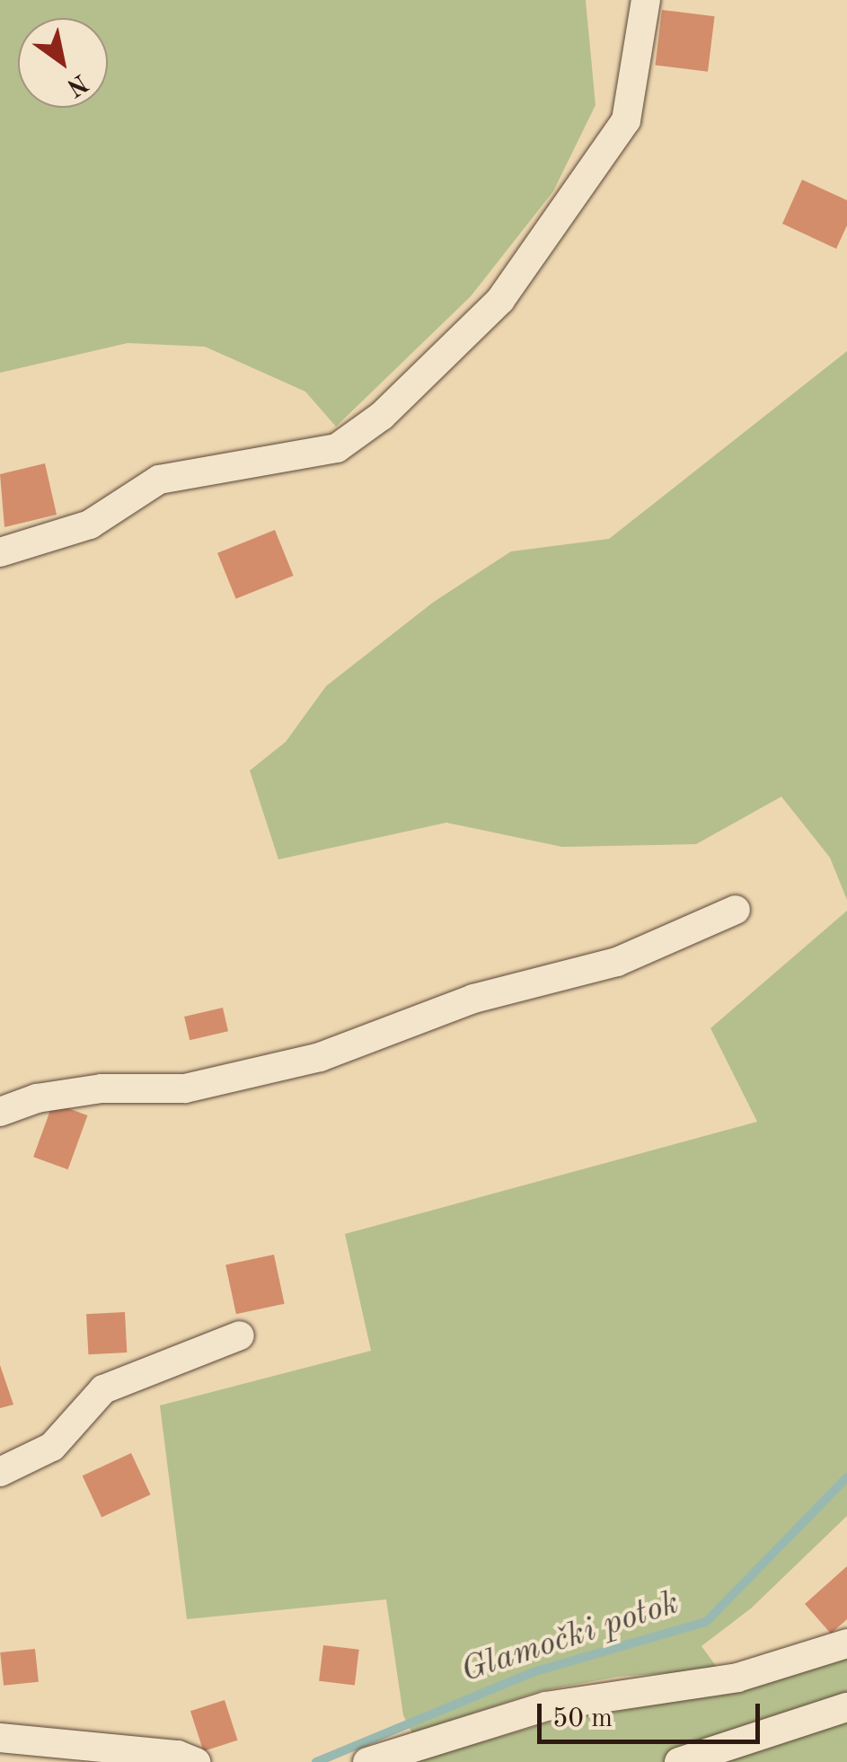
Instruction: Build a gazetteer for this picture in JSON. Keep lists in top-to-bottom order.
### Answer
{
  "water": ["Glamočki potok"],
  "scale_bar": "50 m",
  "north": "bottom right"
}
